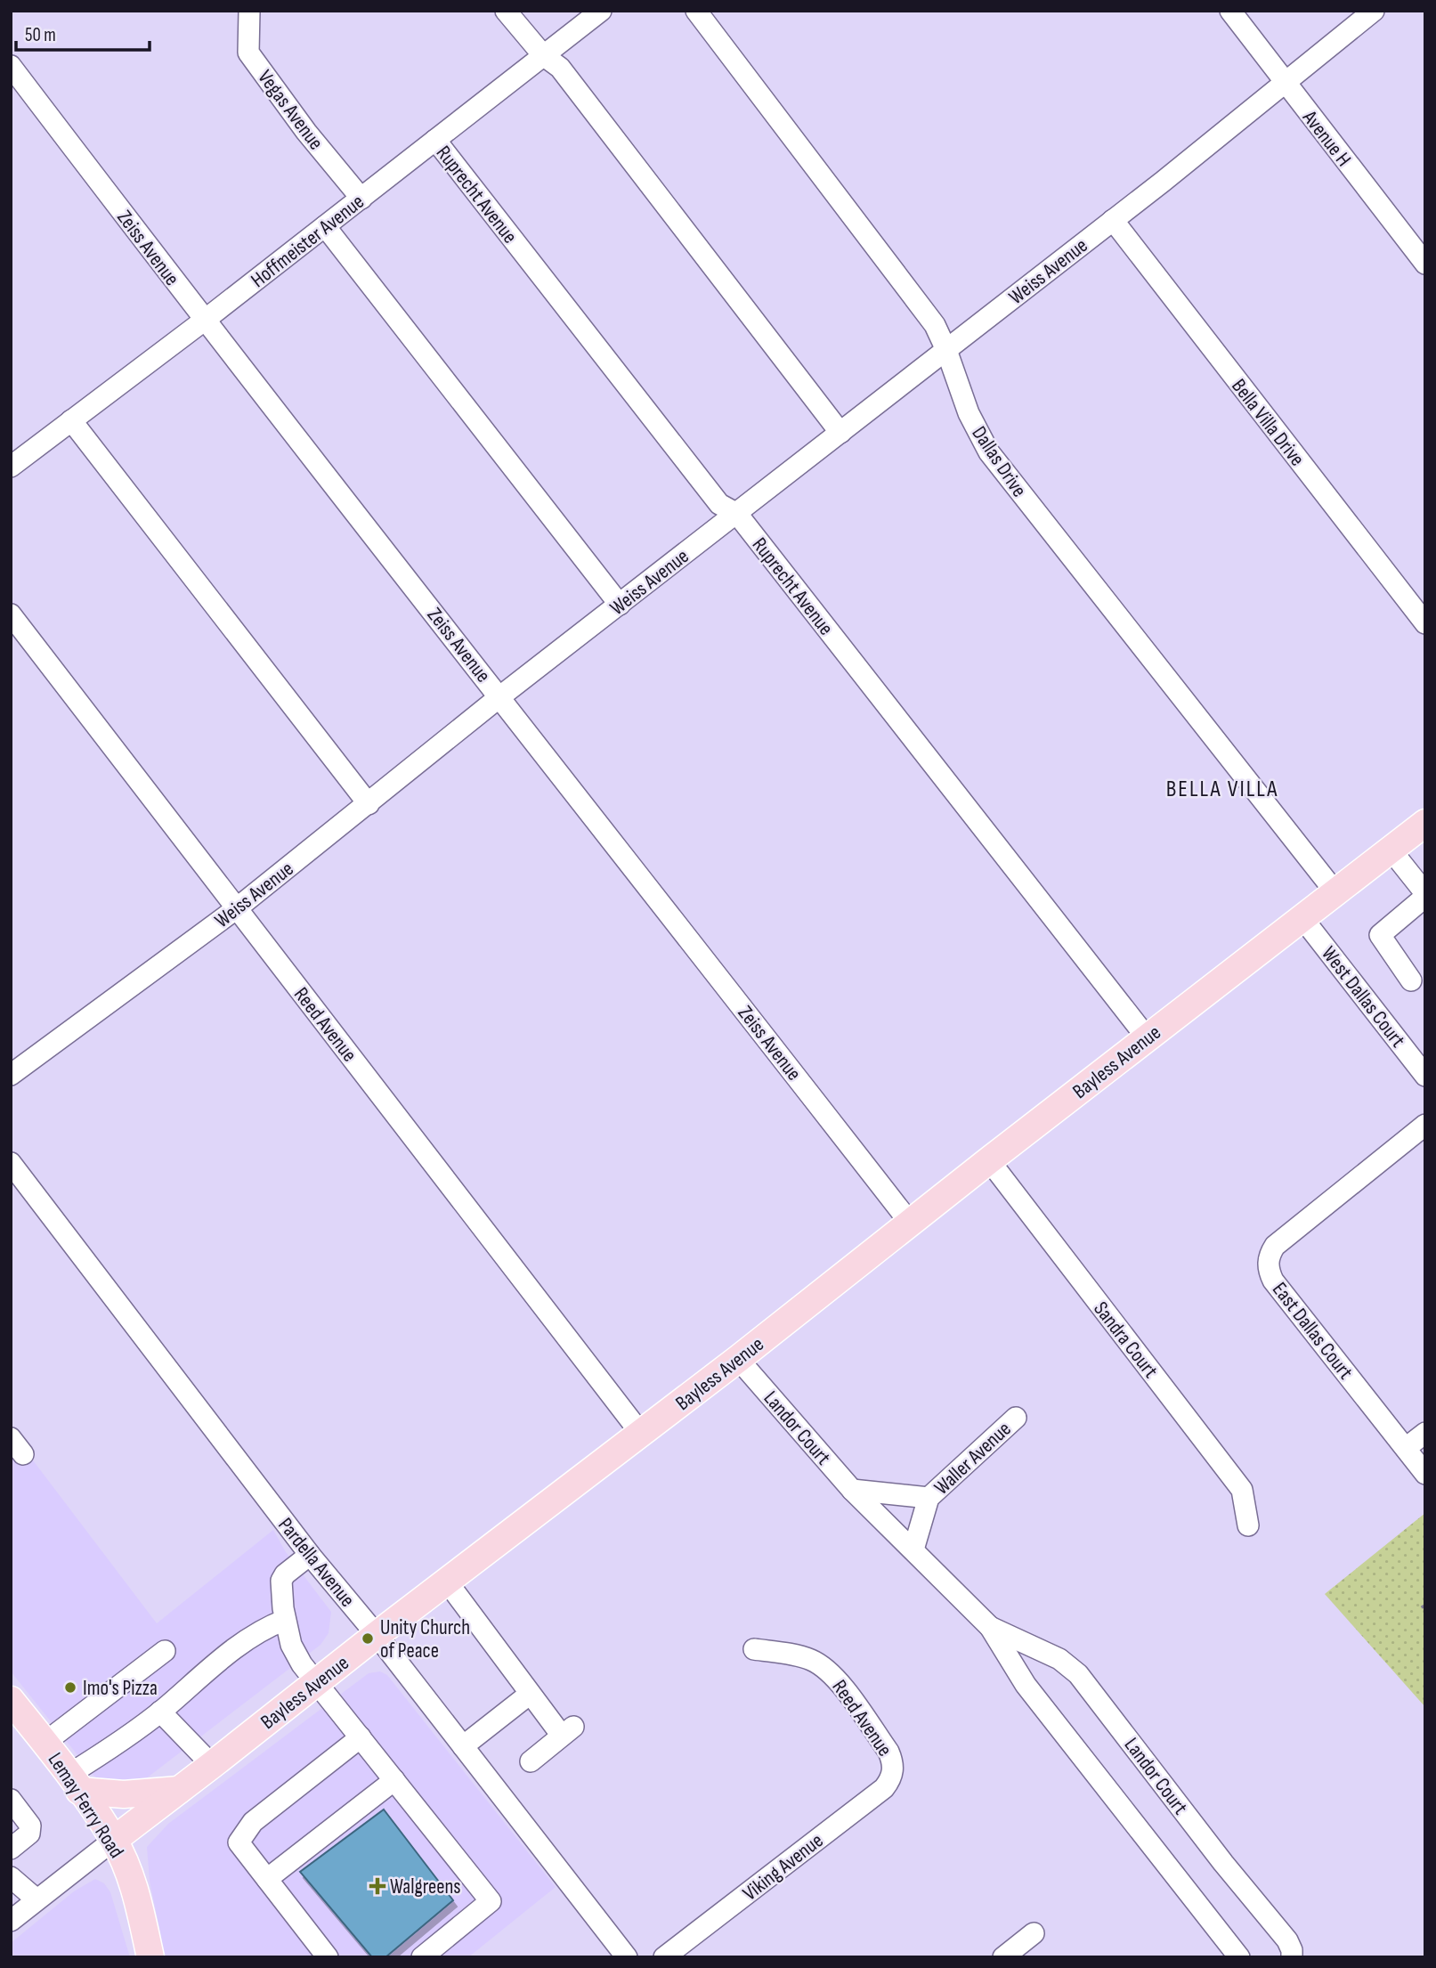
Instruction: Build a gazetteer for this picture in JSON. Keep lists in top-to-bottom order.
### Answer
{
  "streets": {
    "main road": ["Bayless Avenue", "Lemay Ferry Road"],
    "street": [
      "Vegas Avenue",
      "Avenue H",
      "Ruprecht Avenue",
      "Hoffmeister Avenue",
      "Zeiss Avenue",
      "Weiss Avenue",
      "Bella Villa Drive",
      "Dallas Drive",
      "West Dallas Court",
      "Reed Avenue",
      "East Dallas Court",
      "Sandra Court",
      "Landor Court",
      "Waller Avenue",
      "Pardella Avenue",
      "Viking Avenue"
    ]
  },
  "crossings": [
    ["Vegas Avenue", "Hoffmeister Avenue"],
    ["Avenue H", "Weiss Avenue"],
    ["Ruprecht Avenue", "Hoffmeister Avenue"],
    ["Ruprecht Avenue", "Weiss Avenue"],
    ["Ruprecht Avenue", "Bayless Avenue"],
    ["Hoffmeister Avenue", "Zeiss Avenue"],
    ["Zeiss Avenue", "Weiss Avenue"],
    ["Zeiss Avenue", "Bayless Avenue"],
    ["Weiss Avenue", "Bella Villa Drive"],
    ["Weiss Avenue", "Dallas Drive"],
    ["Weiss Avenue", "Reed Avenue"],
    ["Dallas Drive", "Bayless Avenue"],
    ["West Dallas Court", "Bayless Avenue"],
    ["Reed Avenue", "Bayless Avenue"],
    ["Reed Avenue", "Viking Avenue"],
    ["Bayless Avenue", "Sandra Court"],
    ["Bayless Avenue", "Landor Court"],
    ["Bayless Avenue", "Pardella Avenue"],
    ["Bayless Avenue", "Lemay Ferry Road"],
    ["Landor Court", "Waller Avenue"]
  ],
  "districts": ["BELLA VILLA"],
  "places": {
    "other": ["Unity Church of Peace", "Imo's Pizza"],
    "health": ["Walgreens"]
  },
  "scale_bar": "50 m"
}
